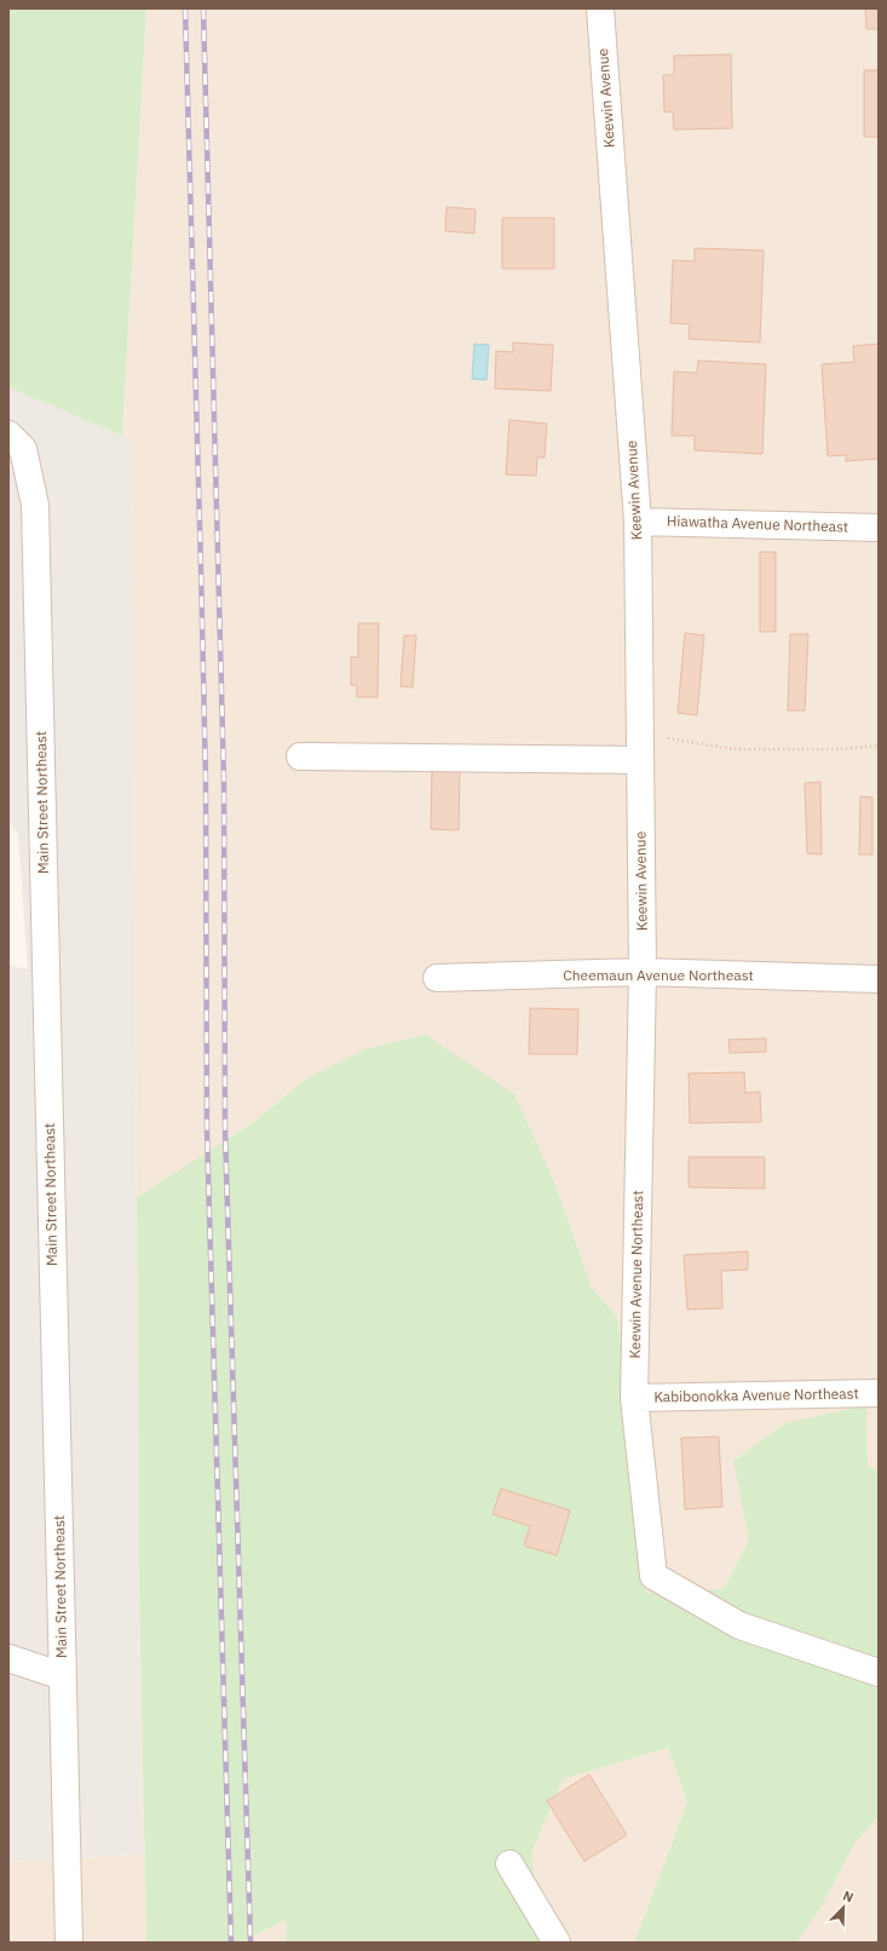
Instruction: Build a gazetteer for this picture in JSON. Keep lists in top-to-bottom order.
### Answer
{
  "streets": {
    "street": [
      "Keewin Avenue",
      "Hiawatha Avenue Northeast",
      "Main Street Northeast",
      "Cheemaun Avenue Northeast",
      "Keewin Avenue Northeast",
      "Kabibonokka Avenue Northeast"
    ]
  },
  "crossings": [
    ["Keewin Avenue", "Hiawatha Avenue Northeast"],
    ["Keewin Avenue", "Cheemaun Avenue Northeast"],
    ["Keewin Avenue", "Keewin Avenue Northeast"],
    ["Cheemaun Avenue Northeast", "Keewin Avenue Northeast"],
    ["Keewin Avenue Northeast", "Kabibonokka Avenue Northeast"]
  ],
  "north": "top right"
}
